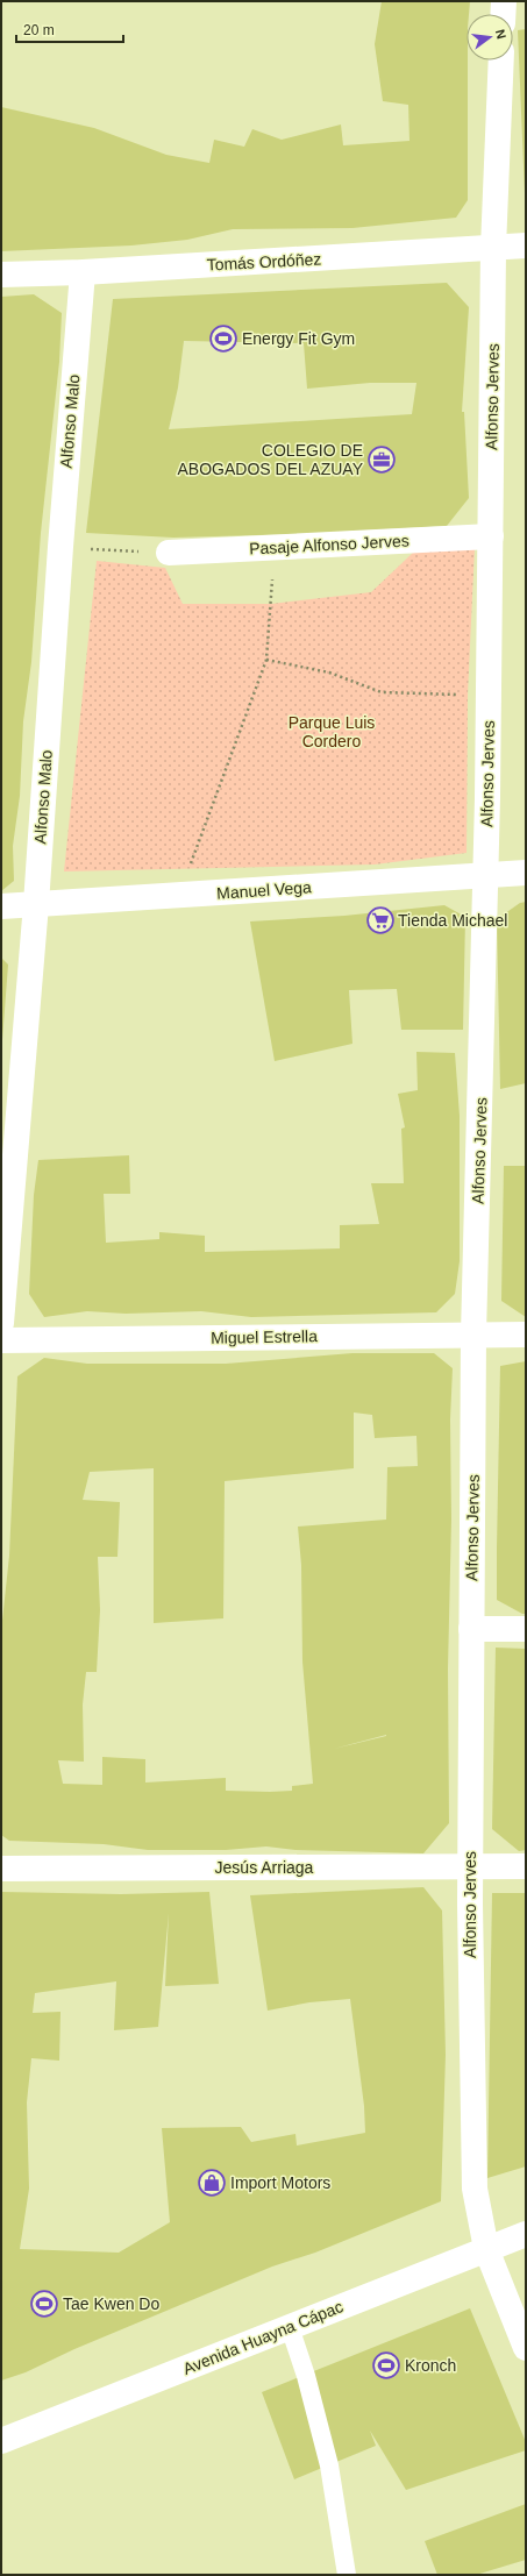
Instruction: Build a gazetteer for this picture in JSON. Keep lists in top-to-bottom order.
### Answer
{
  "streets": {
    "street": [
      "Tomás Ordóñez",
      "Alfonso Jerves",
      "Alfonso Malo",
      "Pasaje Alfonso Jerves",
      "Manuel Vega",
      "Miguel Estrella",
      "Jesús Arriaga",
      "Avenida Huayna Cápac"
    ]
  },
  "crossings": [
    ["Tomás Ordóñez", "Alfonso Jerves"],
    ["Tomás Ordóñez", "Alfonso Malo"],
    ["Alfonso Jerves", "Pasaje Alfonso Jerves"],
    ["Alfonso Jerves", "Manuel Vega"],
    ["Alfonso Jerves", "Miguel Estrella"],
    ["Alfonso Jerves", "Jesús Arriaga"],
    ["Alfonso Jerves", "Avenida Huayna Cápac"],
    ["Alfonso Malo", "Manuel Vega"]
  ],
  "parks": ["Parque Luis Cordero"],
  "places": {
    "sports": ["Energy Fit Gym", "Tae Kwen Do", "Kronch"],
    "office": ["COLEGIO DE ABOGADOS DEL AZUAY"],
    "supermarket": ["Tienda Michael"],
    "shop": ["Import Motors"]
  },
  "scale_bar": "20 m",
  "north": "right"
}
